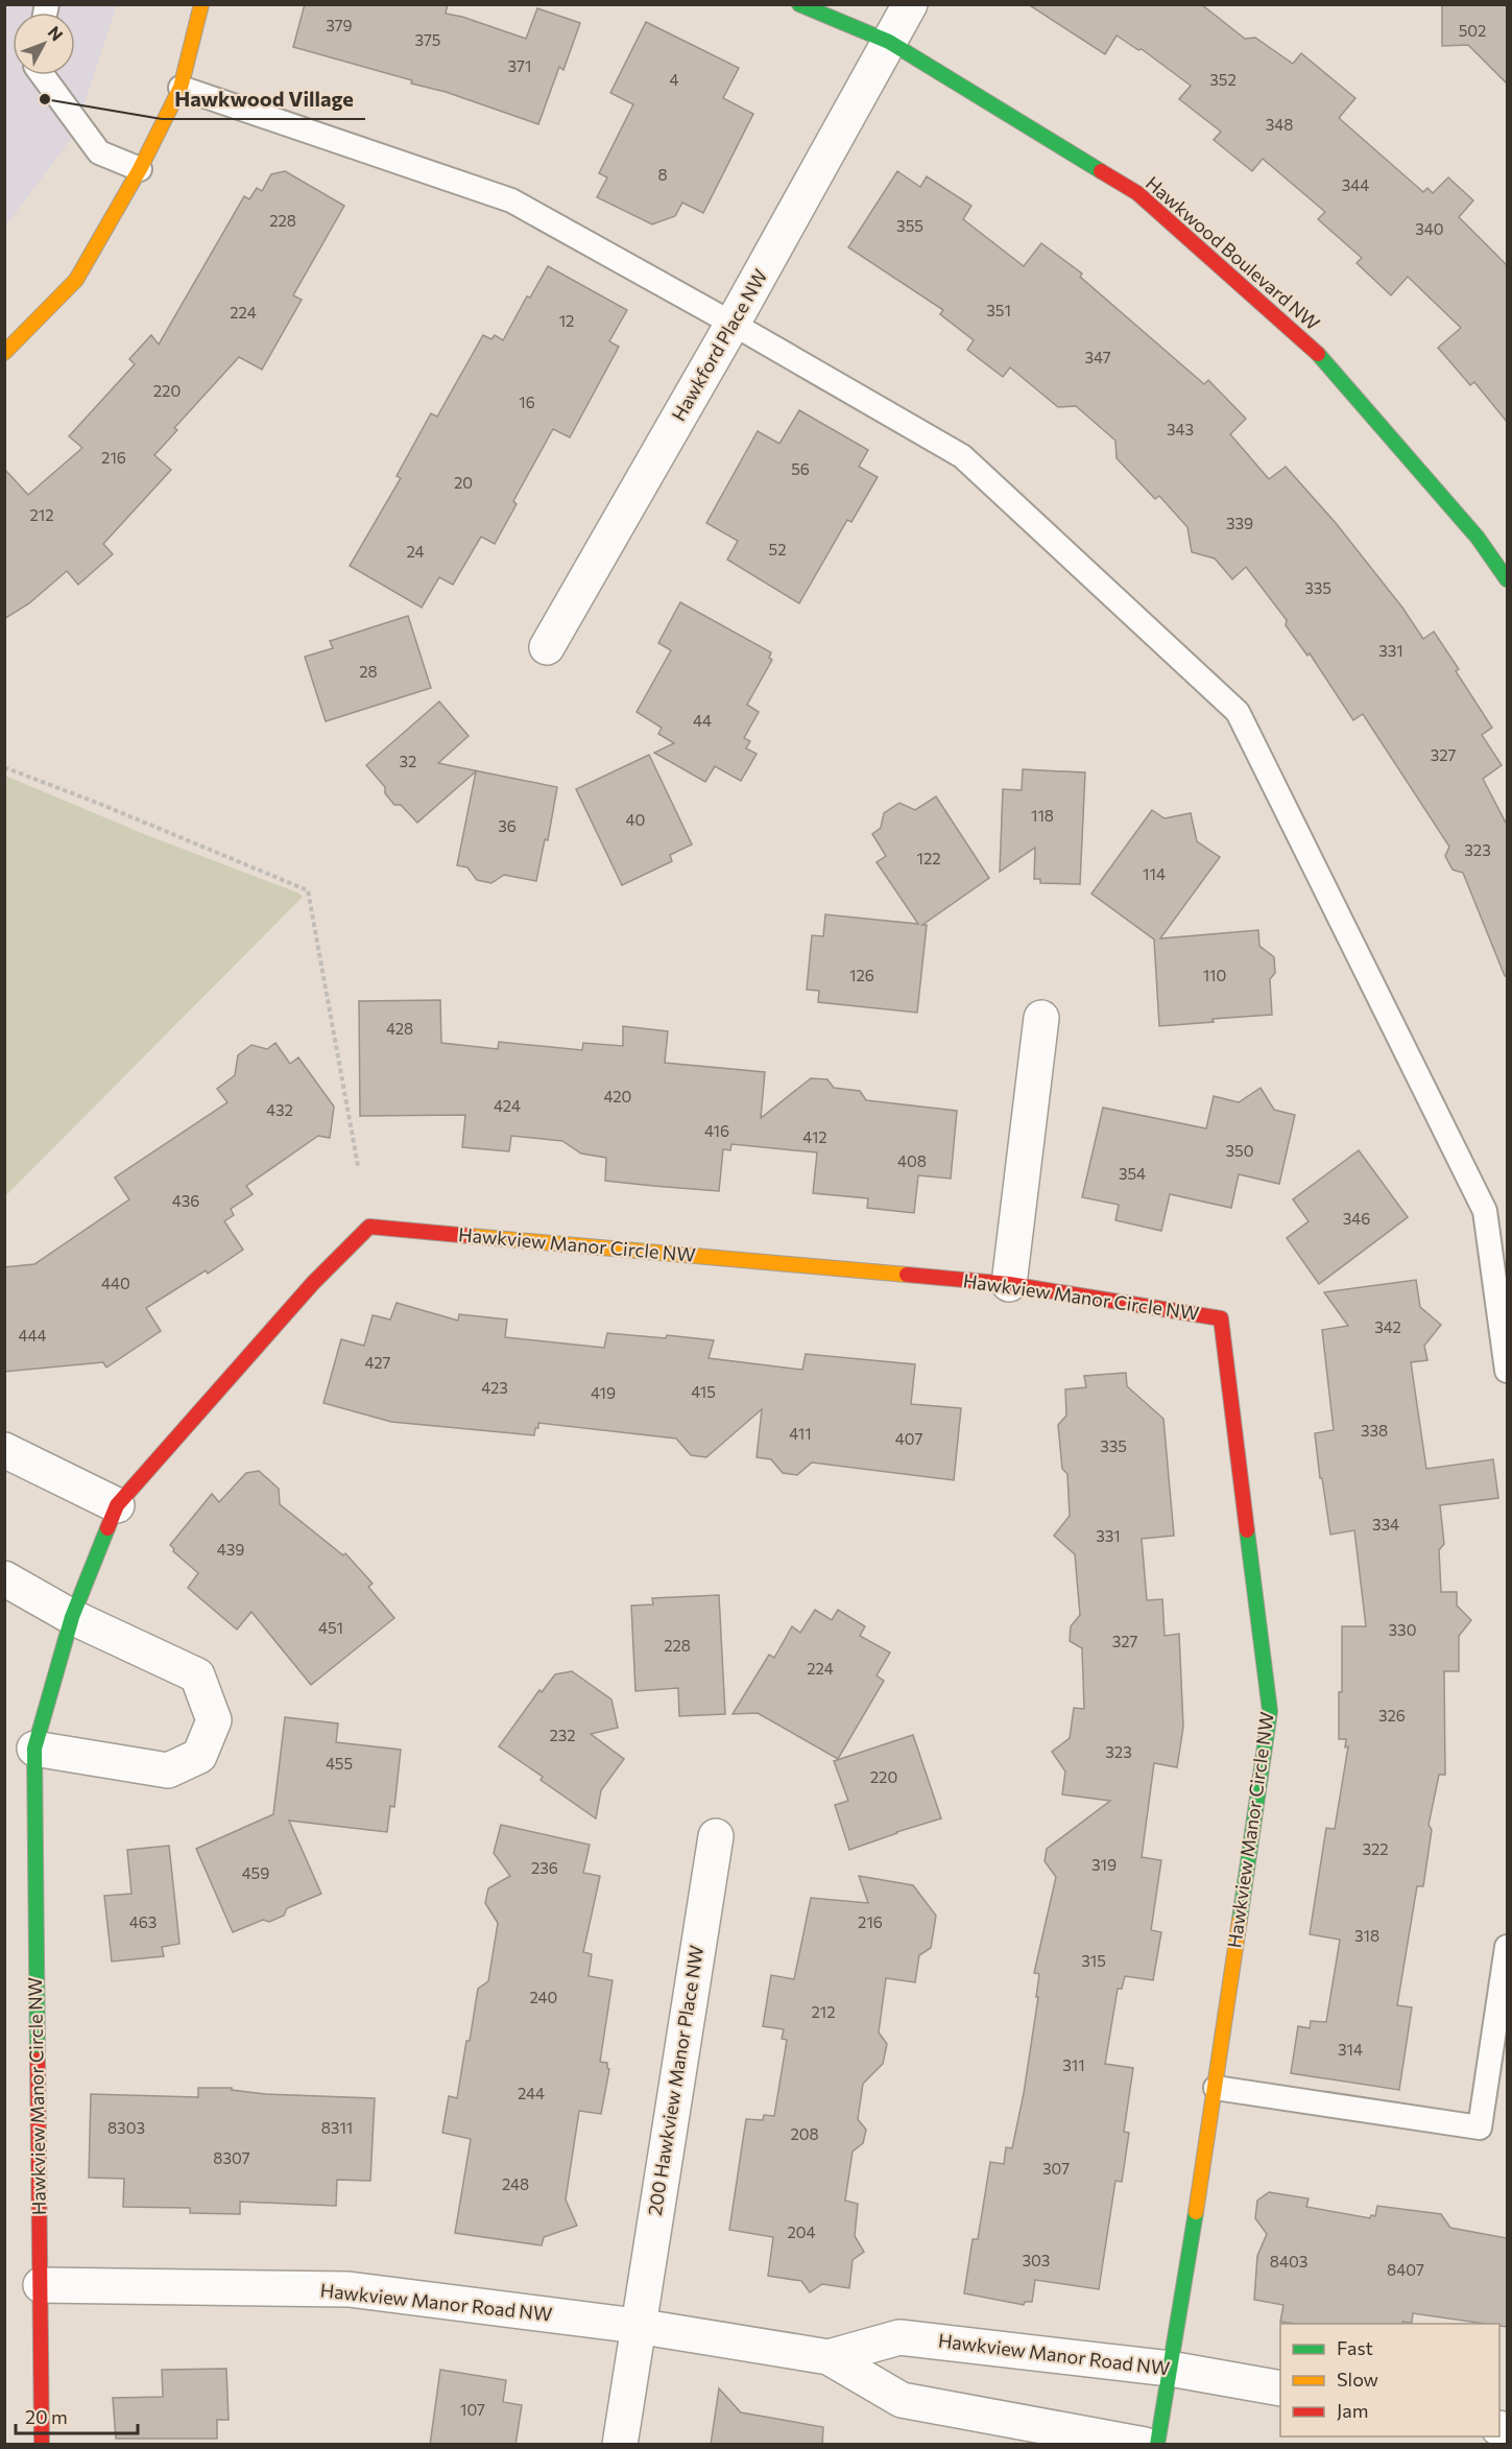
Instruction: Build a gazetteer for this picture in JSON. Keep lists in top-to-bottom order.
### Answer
{
  "streets": {
    "street": [
      "Hawkwood Boulevard NW",
      "Hawkford Place NW",
      "Hawkview Manor Circle NW",
      "200 Hawkview Manor Place NW",
      "Hawkview Manor Road NW"
    ]
  },
  "crossings": [
    ["Hawkwood Boulevard NW", "Hawkford Place NW"],
    ["Hawkview Manor Circle NW", "Hawkview Manor Road NW"],
    ["200 Hawkview Manor Place NW", "Hawkview Manor Road NW"]
  ],
  "places": ["Hawkwood Village"],
  "house_numbers": [
    "379",
    "502",
    "375",
    "371",
    "4",
    "352",
    "348",
    "8",
    "344",
    "228",
    "355",
    "340",
    "351",
    "224",
    "12",
    "347",
    "220",
    "16",
    "343",
    "216",
    "56",
    "20",
    "212",
    "339",
    "52",
    "24",
    "335",
    "331",
    "28",
    "44",
    "327",
    "32",
    "118",
    "40",
    "36",
    "323",
    "122",
    "114",
    "126",
    "110",
    "428",
    "420",
    "424",
    "432",
    "416",
    "412",
    "350",
    "408",
    "354",
    "436",
    "346",
    "440",
    "342",
    "444",
    "427",
    "423",
    "415",
    "419",
    "338",
    "411",
    "407",
    "335",
    "334",
    "331",
    "439",
    "451",
    "330",
    "327",
    "228",
    "224",
    "326",
    "232",
    "323",
    "455",
    "220",
    "322",
    "319",
    "236",
    "459",
    "463",
    "216",
    "318",
    "315",
    "240",
    "212",
    "314",
    "311",
    "244",
    "8303",
    "8311",
    "208",
    "8307",
    "307",
    "248",
    "204",
    "303",
    "8403",
    "8407",
    "107"
  ],
  "legend": ["Fast", "Slow", "Jam"],
  "scale_bar": "20 m",
  "north": "top right"
}
